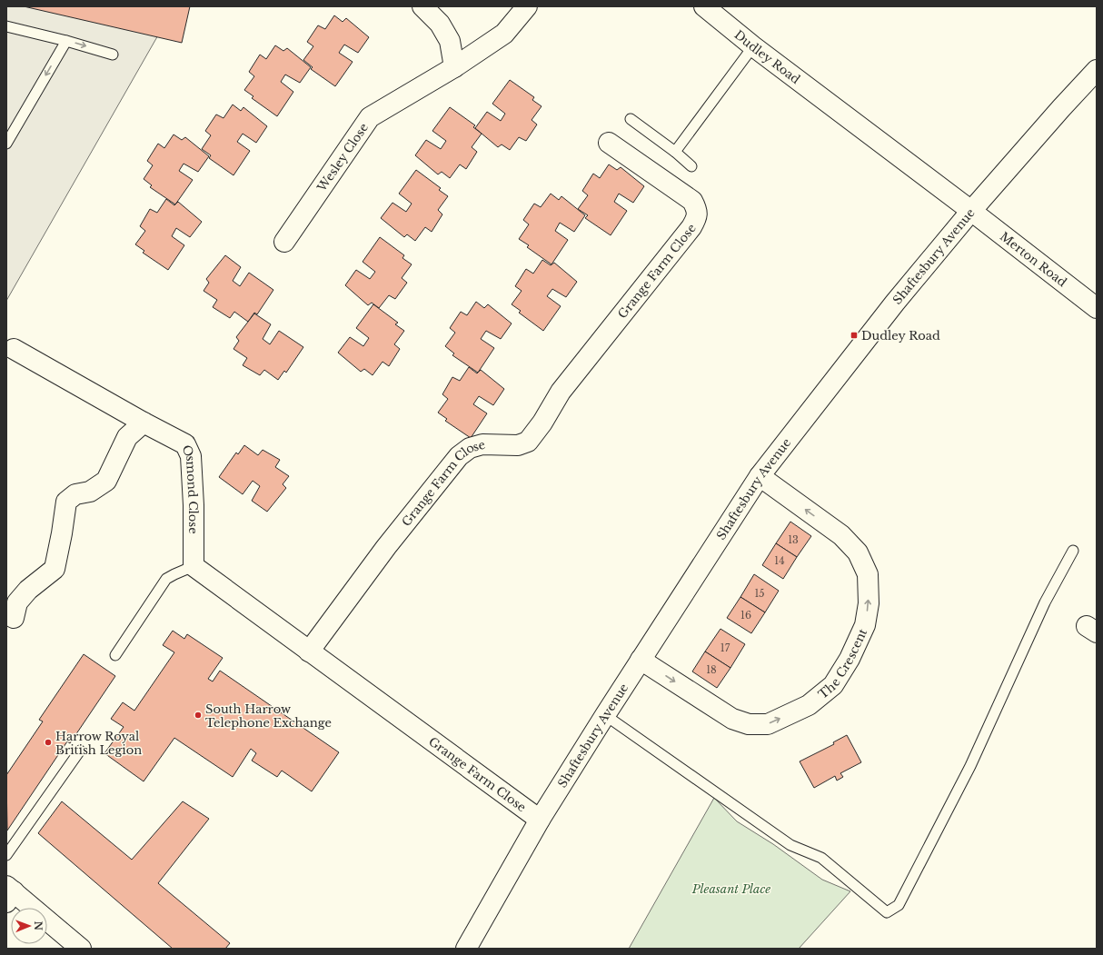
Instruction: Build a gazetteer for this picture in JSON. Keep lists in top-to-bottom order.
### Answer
{
  "streets": {
    "street": [
      "Dudley Road",
      "Wesley Close",
      "Shaftesbury Avenue",
      "Merton Road",
      "Grange Farm Close",
      "Osmond Close",
      "The Crescent"
    ]
  },
  "crossings": [
    ["Dudley Road", "Shaftesbury Avenue"],
    ["Dudley Road", "Merton Road"],
    ["Shaftesbury Avenue", "Merton Road"],
    ["Shaftesbury Avenue", "Grange Farm Close"],
    ["Shaftesbury Avenue", "The Crescent"]
  ],
  "parks": ["Pleasant Place"],
  "places": {
    "transit": ["Dudley Road"],
    "other": ["South Harrow Telephone Exchange", "Harrow Royal British Legion"]
  },
  "house_numbers": [
    "13",
    "14",
    "15",
    "16",
    "17",
    "18"
  ],
  "north": "right"
}
